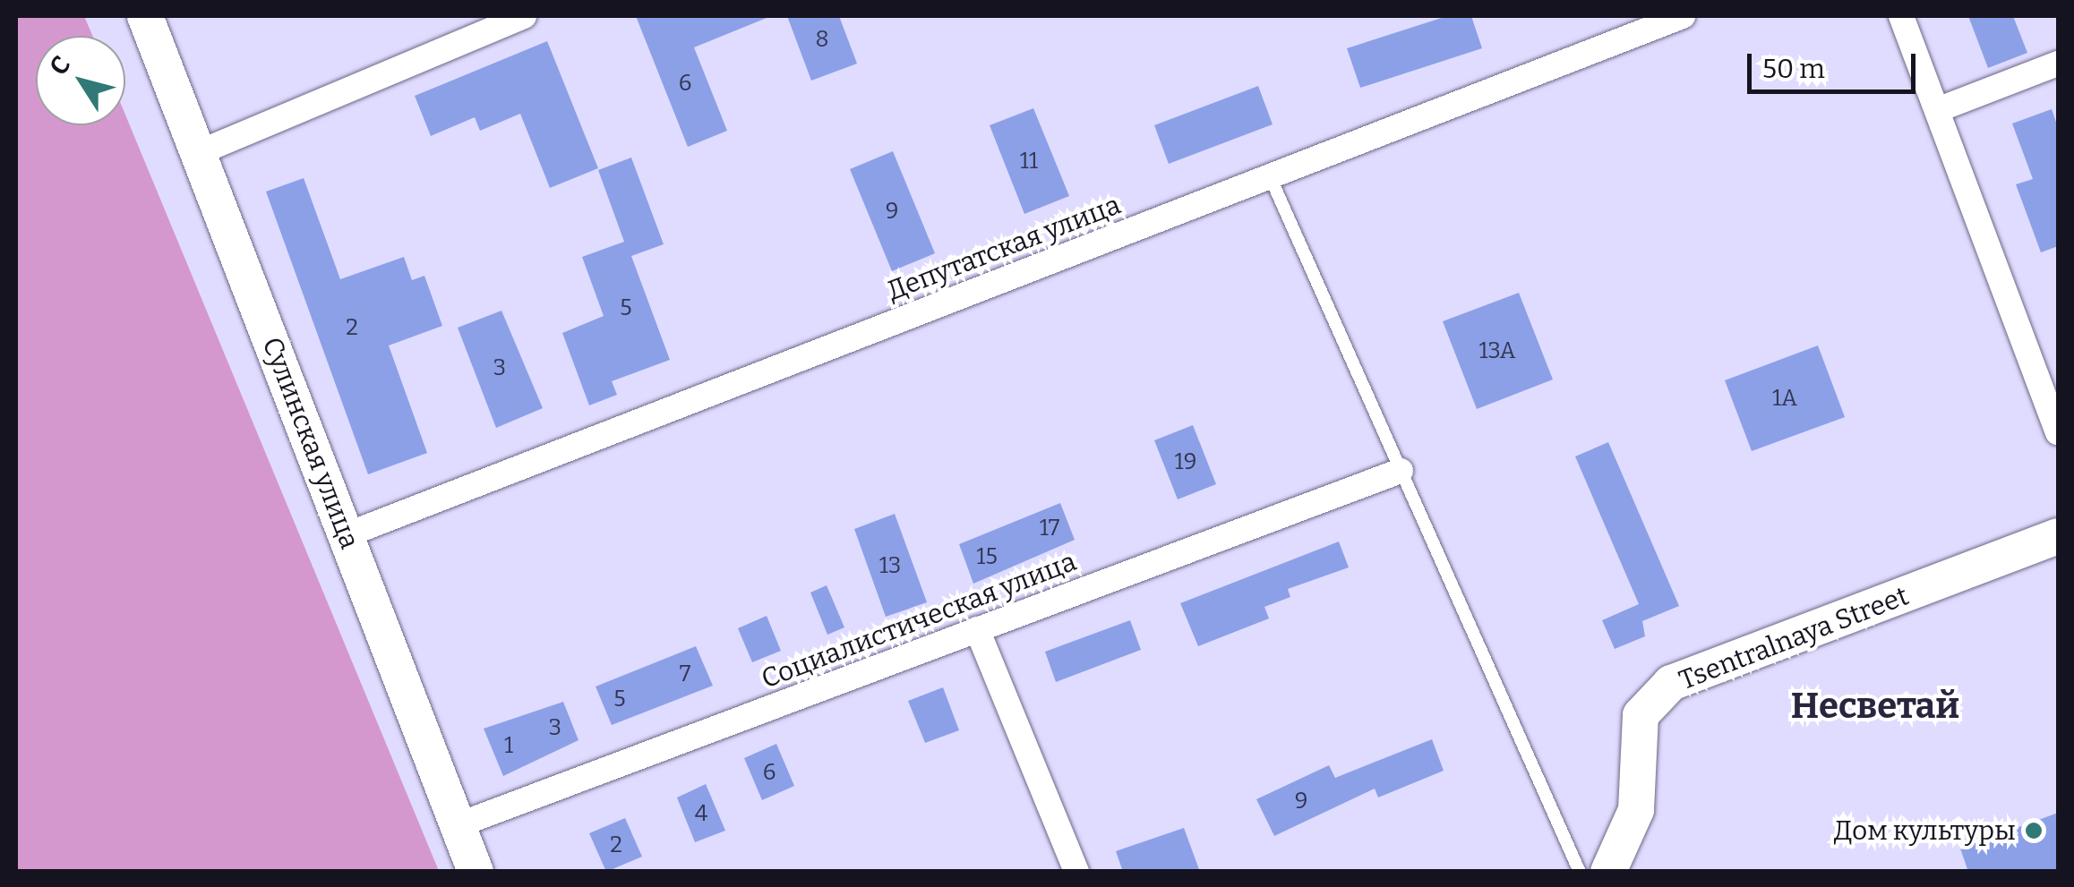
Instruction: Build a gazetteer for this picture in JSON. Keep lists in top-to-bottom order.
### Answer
{
  "streets": {
    "main road": ["Сулинская улица", "Tsentralnaya Street"],
    "street": ["Депутатская улица", "Социалистическая улица"]
  },
  "crossings": [
    ["Депутатская улица", "Сулинская улица"],
    ["Сулинская улица", "Социалистическая улица"]
  ],
  "districts": ["Несветай"],
  "places": ["Дом культуры"],
  "house_numbers": [
    "8",
    "6",
    "11",
    "9",
    "5",
    "2",
    "13А",
    "3",
    "1А",
    "19",
    "17",
    "15",
    "13",
    "7",
    "5",
    "3",
    "1",
    "6",
    "9",
    "4",
    "2"
  ],
  "scale_bar": "50 m",
  "north": "top left"
}
